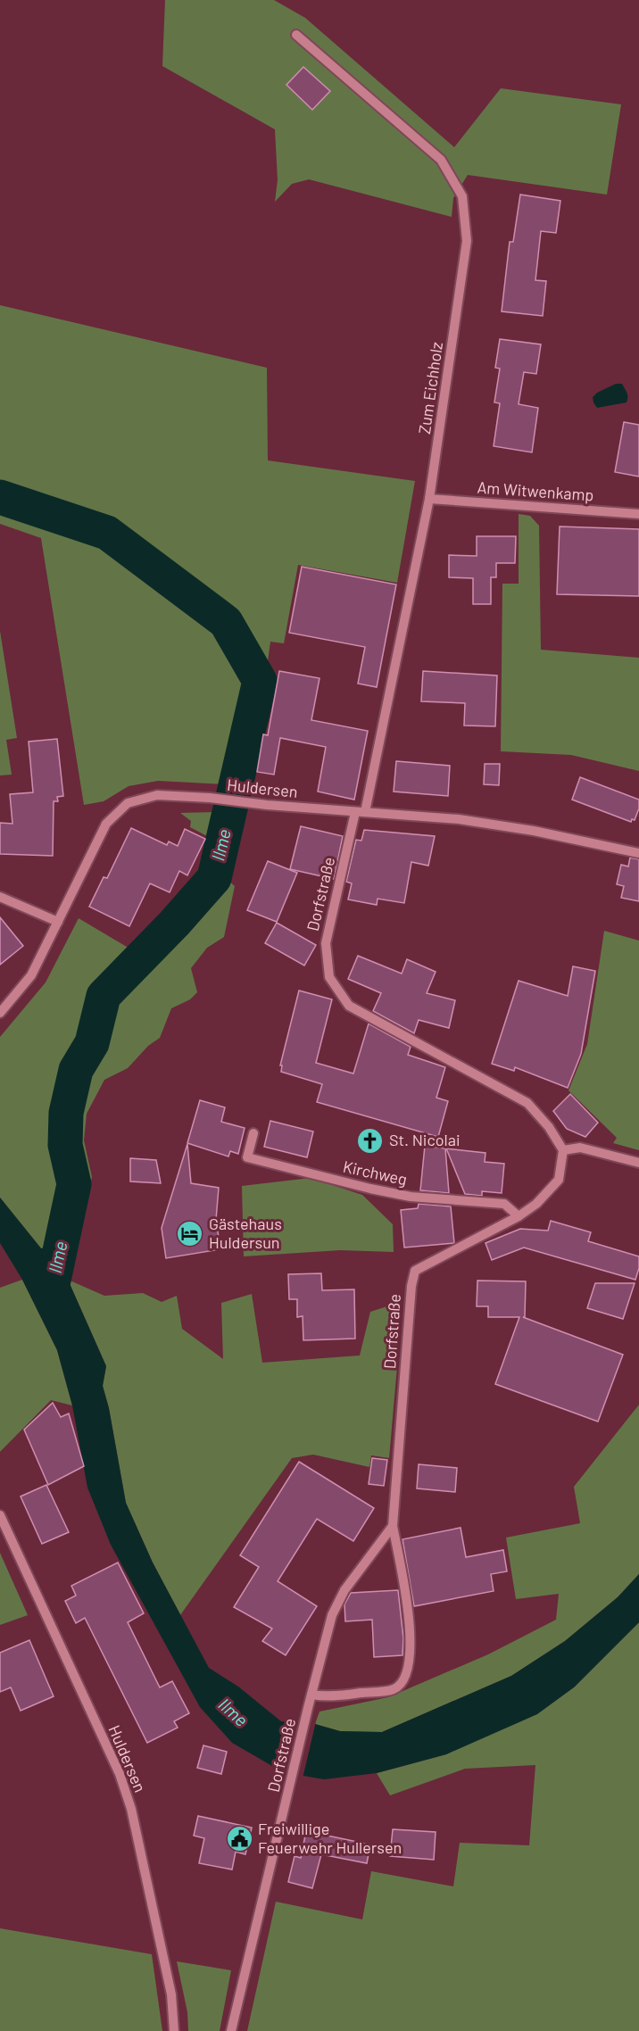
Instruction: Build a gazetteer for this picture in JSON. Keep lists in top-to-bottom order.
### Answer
{
  "streets": {
    "street": [
      "Zum Eichholz",
      "Am Witwenkamp",
      "Huldersen",
      "Dorfstraße",
      "Kirchweg"
    ]
  },
  "crossings": [
    ["Zum Eichholz", "Am Witwenkamp"],
    ["Zum Eichholz", "Huldersen"],
    ["Zum Eichholz", "Dorfstraße"],
    ["Huldersen", "Dorfstraße"],
    ["Dorfstraße", "Kirchweg"]
  ],
  "water": ["Ilme"],
  "places": {
    "church": ["St. Nicolai"],
    "hotel": ["Gästehaus Huldersun"],
    "public building": ["Freiwillige Feuerwehr Hullersen"]
  }
}
